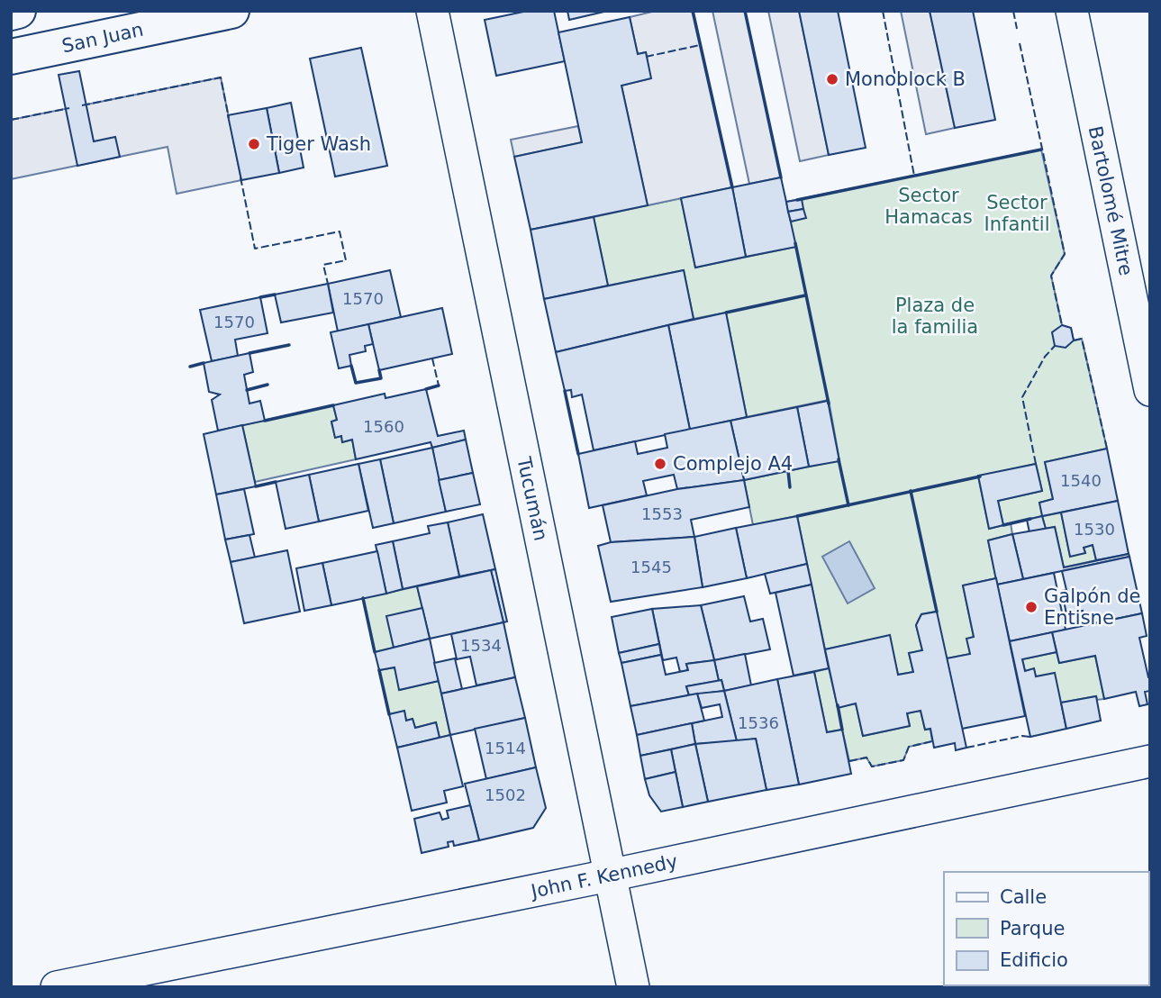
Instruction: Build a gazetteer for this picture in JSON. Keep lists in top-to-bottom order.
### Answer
{
  "streets": {
    "main road": ["San Juan"],
    "street": ["Bartolomé Mitre", "Tucumán", "John F. Kennedy"]
  },
  "crossings": [
    ["Tucumán", "John F. Kennedy"]
  ],
  "parks": ["Sector Hamacas", "Sector Infantil", "Plaza de la familia"],
  "places": [
    "Monoblock B",
    "Tiger Wash",
    "Complejo A4",
    "Galpón de Entisne"
  ],
  "house_numbers": [
    "1570",
    "1570",
    "1560",
    "1540",
    "1553",
    "1530",
    "1545",
    "1534",
    "1536",
    "1514",
    "1502"
  ],
  "legend": ["Calle", "Parque", "Edificio"]
}
